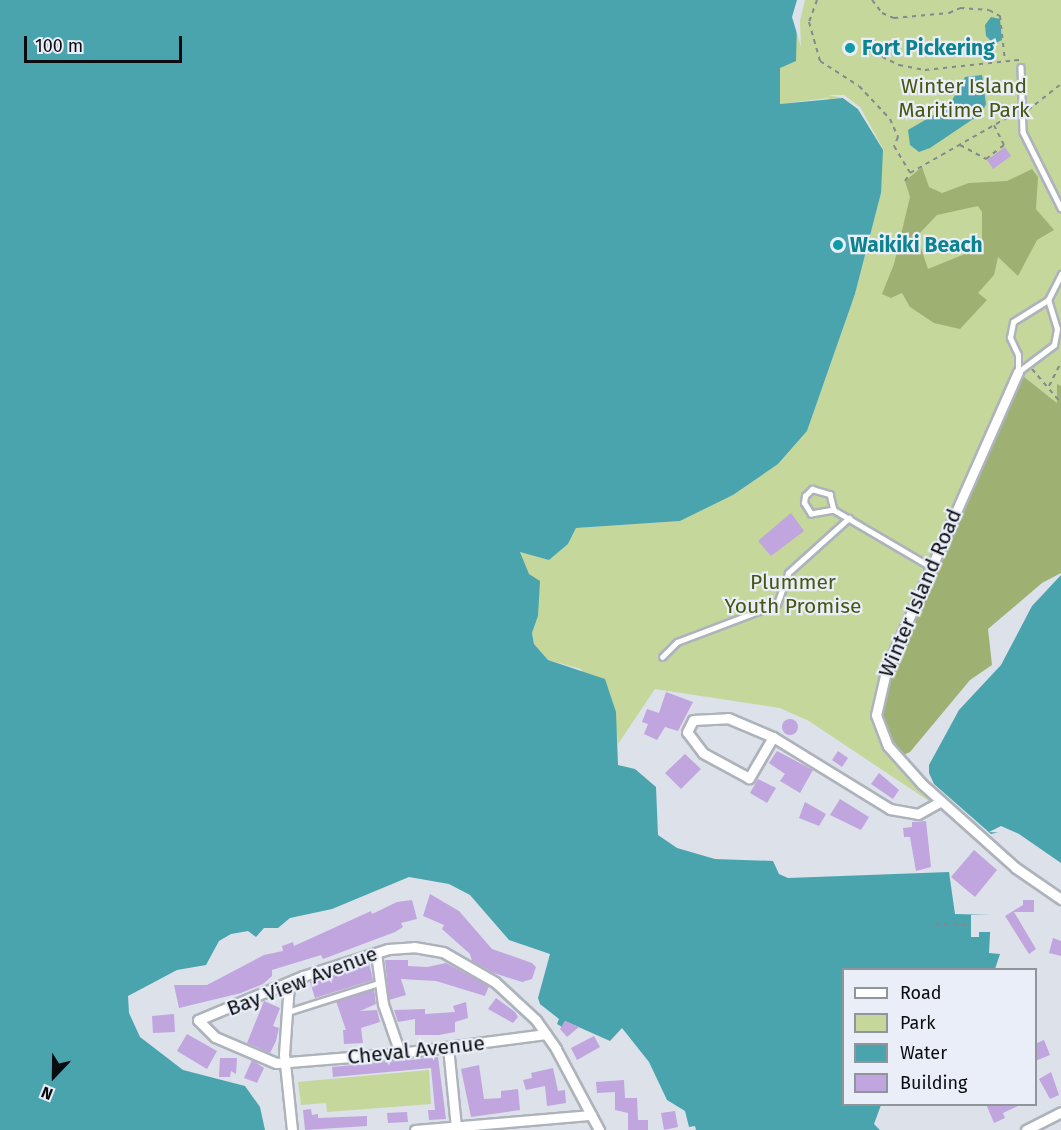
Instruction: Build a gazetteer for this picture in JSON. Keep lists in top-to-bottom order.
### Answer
{
  "streets": {
    "street": ["Winter Island Road", "Bay View Avenue", "Cheval Avenue"]
  },
  "crossings": [
    ["Bay View Avenue", "Cheval Avenue"]
  ],
  "parks": ["Winter Island Maritime Park", "Plummer Youth Promise"],
  "places": ["Fort Pickering", "Waikiki Beach"],
  "legend": [
    "Road",
    "Park",
    "Water",
    "Building"
  ],
  "scale_bar": "100 m",
  "north": "bottom"
}
